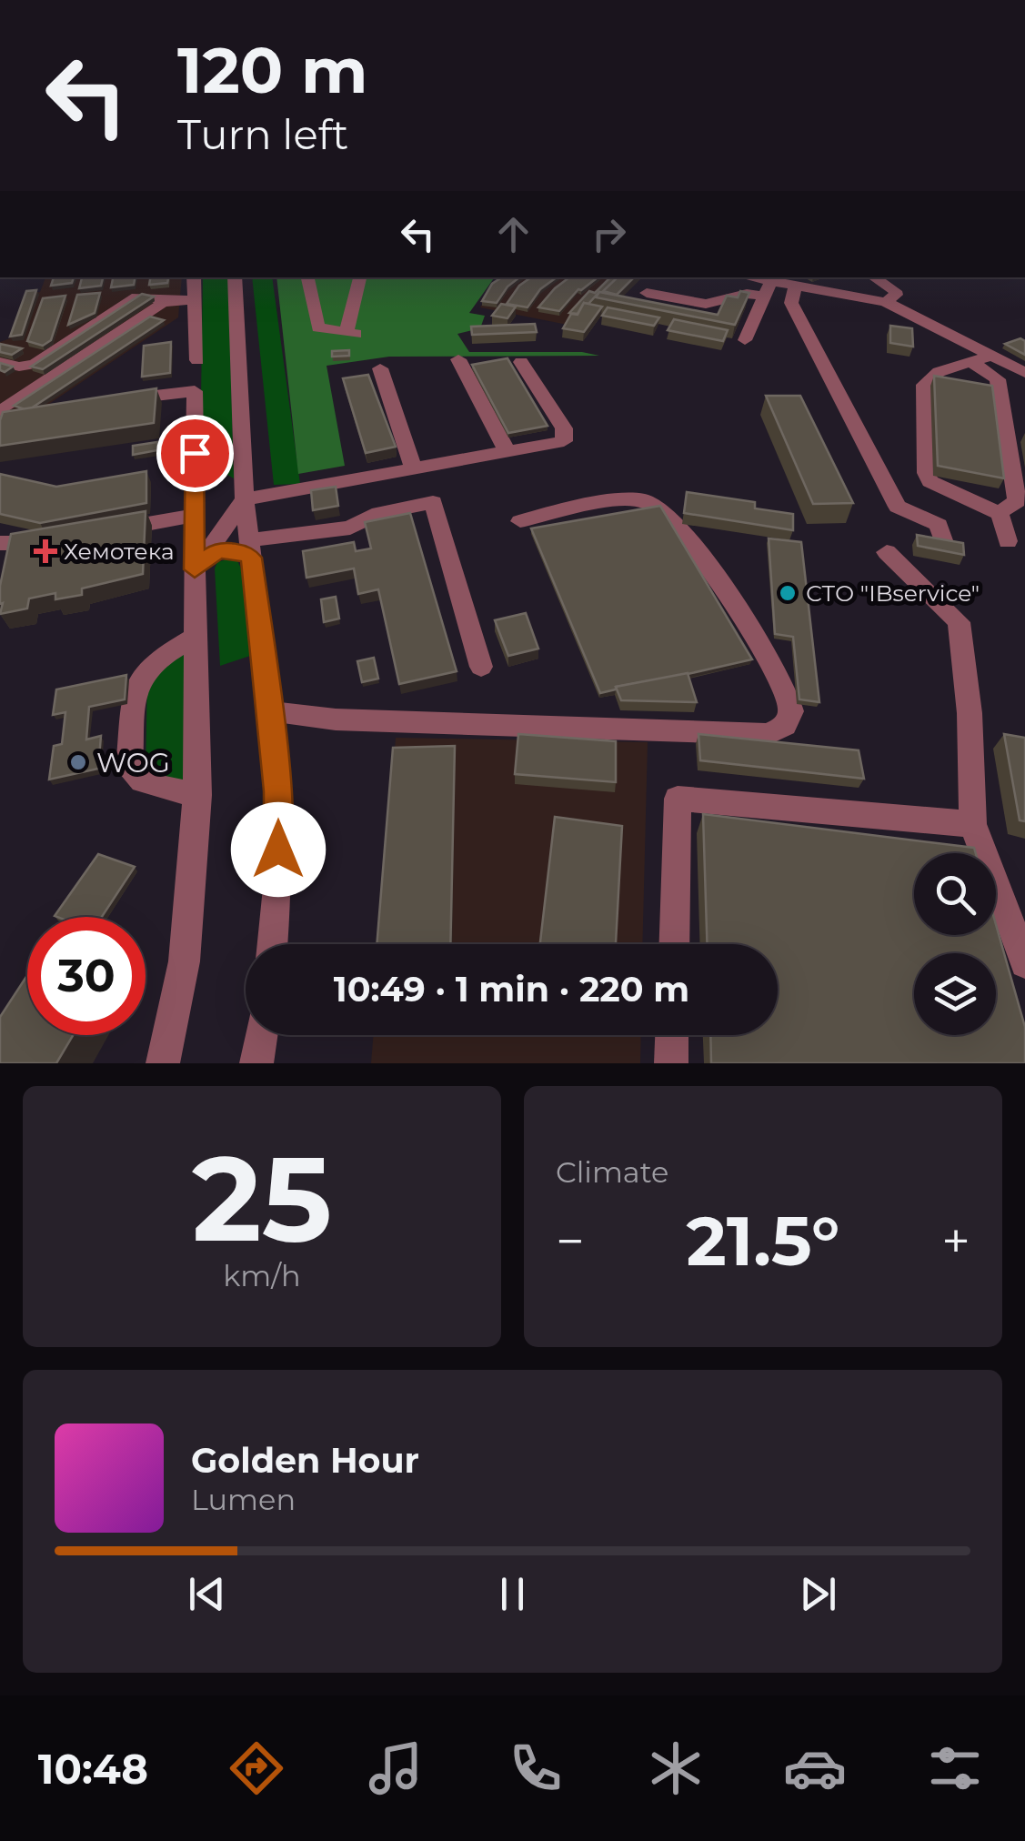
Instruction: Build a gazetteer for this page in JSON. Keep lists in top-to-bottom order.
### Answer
{
  "places": {
    "health": ["Хемотека"],
    "other": ["СТО \"IBservice\"", "WOG"]
  },
  "page": {
    "turn": ["120 m", "Turn left"],
    "limit": "30",
    "trip": "10:49 · 1 min · 220 m",
    "tile": [
      ["25", "km/h"],
      "Climate"
    ],
    "heat": ["−", "21.5°", "+"],
    "song": ["Golden Hour", "Lumen"],
    "tabs": "10:48"
  }
}
